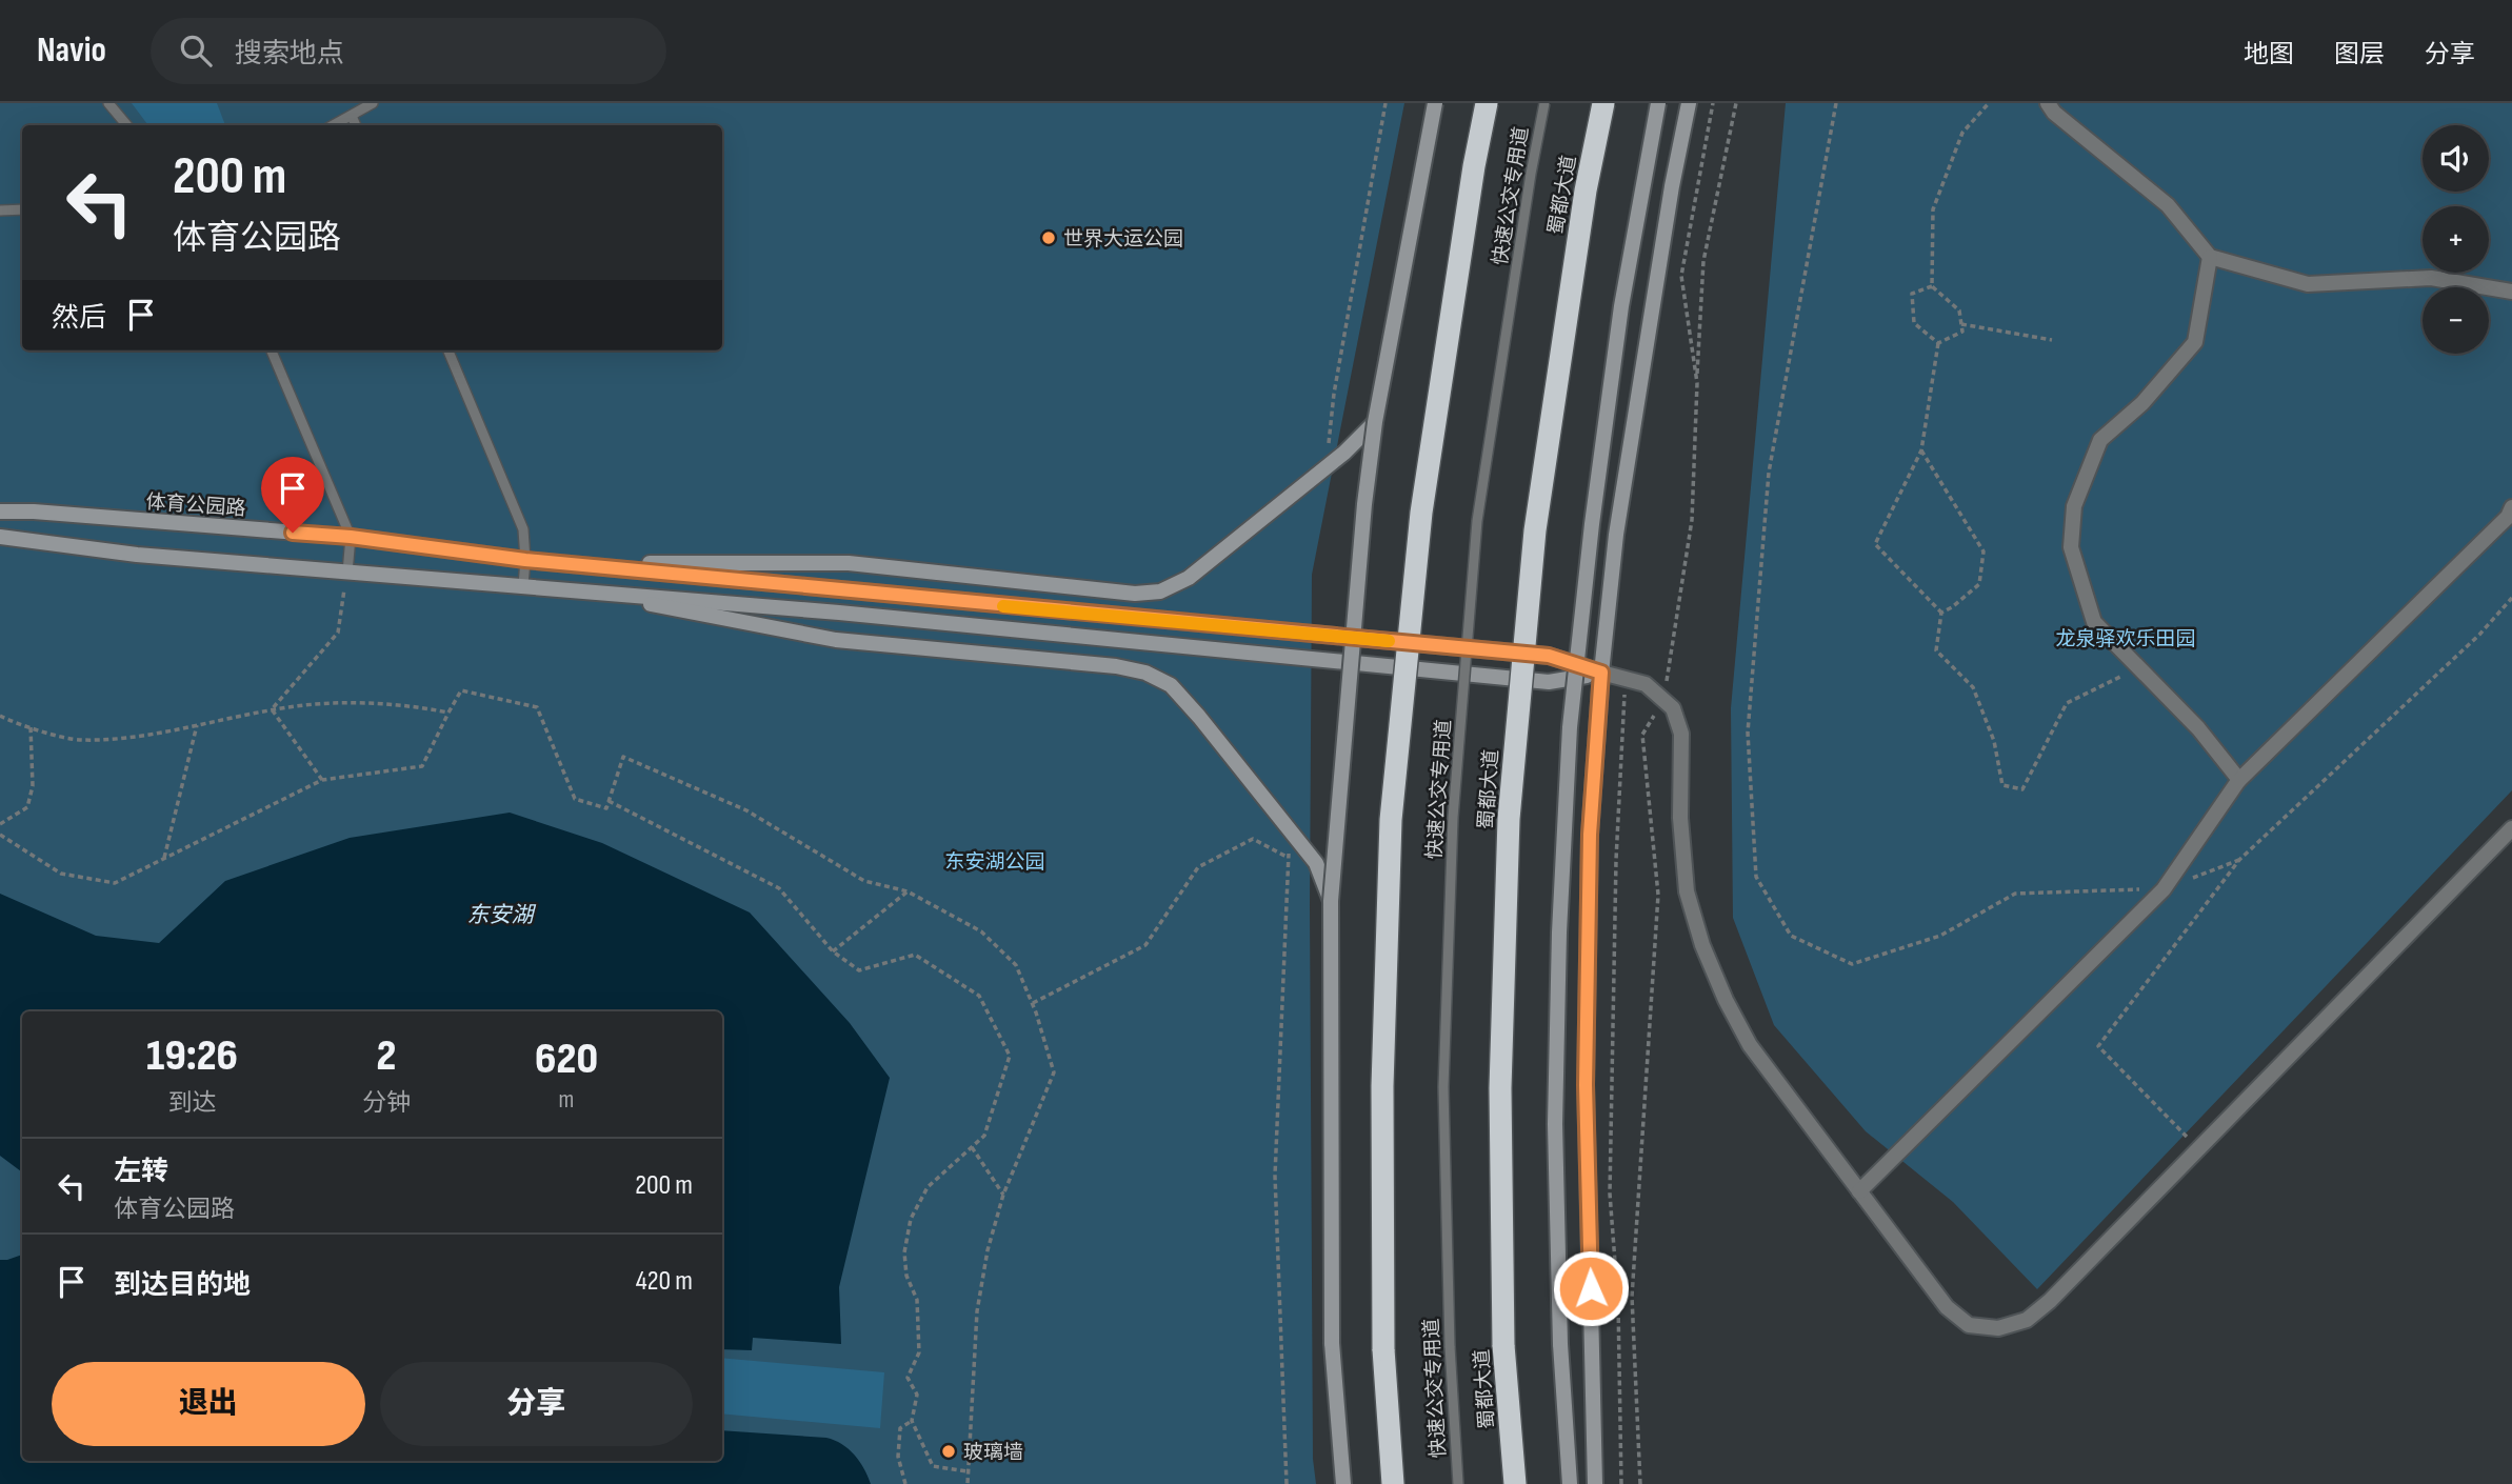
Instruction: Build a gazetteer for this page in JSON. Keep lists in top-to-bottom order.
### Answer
{
  "streets": {
    "highway": ["蜀都大道"],
    "street": ["体育公园路"],
    "lane": ["快速公交专用道"]
  },
  "water": ["东安湖"],
  "parks": ["龙泉驿欢乐田园", "东安湖公园"],
  "places": ["世界大运公园", "玻璃墙"],
  "page": {
    "header": "Navio",
    "search": "搜索地点",
    "nav": ["地图", "图层", "分享"],
    "map_buttons": ["+", "−"],
    "turn": ["200 m", "体育公园路"],
    "then": "然后",
    "eta": [
      "19:26",
      "到达",
      "2",
      "分钟",
      "620",
      "m"
    ],
    "list": [
      {
        "name": "左转",
        "note": "体育公园路",
        "value": "200 m"
      },
      {
        "name": "到达目的地",
        "value": "420 m"
      }
    ],
    "buttons": ["退出", "分享"]
  }
}
